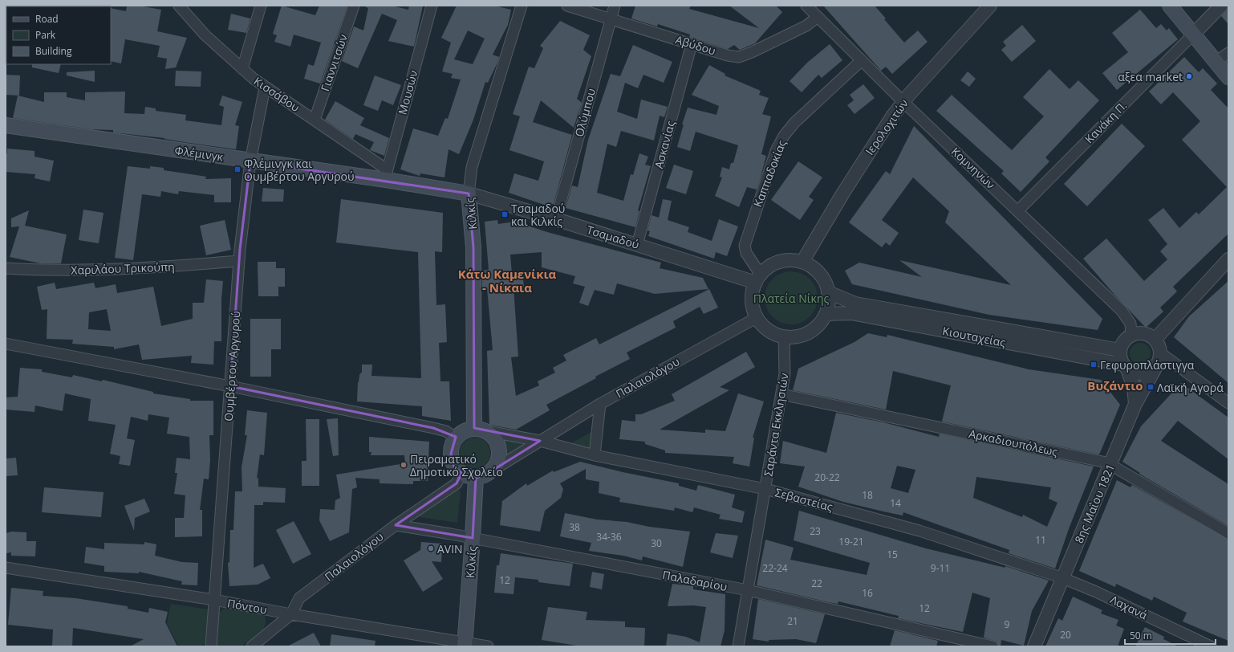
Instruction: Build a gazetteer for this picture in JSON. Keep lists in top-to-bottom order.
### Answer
{
  "streets": {
    "main road": ["Φλέμινγκ", "Κιλκίς"],
    "street": [
      "Αβύδου",
      "Γιαννιτσών",
      "Μουσών",
      "Κισσάβου",
      "Ολύμπου",
      "Κανάκη Π.",
      "Ιερολοχιτών",
      "Ασκανίας",
      "Κομνηνών",
      "Καππαδοκίας",
      "Τσαμαδού",
      "Χαριλάου Τρικούπη",
      "Κιουταχείας",
      "Ουμβέρτου Αργυρού",
      "Παλαιολόγου",
      "Σαράντα Εκκλησιών",
      "Αρκαδιουπόλεως",
      "Σεβαστείας",
      "8ης Μαΐου 1821",
      "Παλαδαρίου",
      "Πόντου",
      "Λαχανά"
    ]
  },
  "crossings": [
    ["Αβύδου", "Ολύμπου"],
    ["Αβύδου", "Ασκανίας"],
    ["Αβύδου", "Κομνηνών"],
    ["Γιαννιτσών", "Κισσάβου"],
    ["Μουσών", "Κισσάβου"],
    ["Μουσών", "Φλέμινγκ"],
    ["Κισσάβου", "Φλέμινγκ"],
    ["Κισσάβου", "Ουμβέρτου Αργυρού"],
    ["Ολύμπου", "Τσαμαδού"],
    ["Κανάκη Π.", "Κομνηνών"],
    ["Ιερολοχιτών", "Κομνηνών"],
    ["Ιερολοχιτών", "Καππαδοκίας"],
    ["Ιερολοχιτών", "Τσαμαδού"],
    ["Ιερολοχιτών", "Κιουταχείας"],
    ["Ιερολοχιτών", "Παλαιολόγου"],
    ["Ιερολοχιτών", "Σαράντα Εκκλησιών"],
    ["Ασκανίας", "Τσαμαδού"],
    ["Φλέμινγκ", "Κιλκίς"],
    ["Φλέμινγκ", "Τσαμαδού"],
    ["Φλέμινγκ", "Ουμβέρτου Αργυρού"],
    ["Κομνηνών", "Καππαδοκίας"],
    ["Κομνηνών", "Κιουταχείας"],
    ["Κομνηνών", "8ης Μαΐου 1821"],
    ["Καππαδοκίας", "Τσαμαδού"],
    ["Καππαδοκίας", "Κιουταχείας"],
    ["Καππαδοκίας", "Παλαιολόγου"],
    ["Καππαδοκίας", "Σαράντα Εκκλησιών"],
    ["Κιλκίς", "Τσαμαδού"],
    ["Κιλκίς", "Παλαιολόγου"],
    ["Κιλκίς", "Σεβαστείας"],
    ["Κιλκίς", "Παλαδαρίου"],
    ["Κιλκίς", "Πόντου"],
    ["Τσαμαδού", "Κιουταχείας"],
    ["Τσαμαδού", "Παλαιολόγου"],
    ["Τσαμαδού", "Σαράντα Εκκλησιών"],
    ["Χαριλάου Τρικούπη", "Ουμβέρτου Αργυρού"],
    ["Κιουταχείας", "Παλαιολόγου"],
    ["Κιουταχείας", "Σαράντα Εκκλησιών"],
    ["Κιουταχείας", "8ης Μαΐου 1821"],
    ["Ουμβέρτου Αργυρού", "Πόντου"],
    ["Παλαιολόγου", "Σαράντα Εκκλησιών"],
    ["Παλαιολόγου", "Σεβαστείας"],
    ["Παλαιολόγου", "Παλαδαρίου"],
    ["Παλαιολόγου", "Πόντου"],
    ["Σαράντα Εκκλησιών", "Αρκαδιουπόλεως"],
    ["Σαράντα Εκκλησιών", "Σεβαστείας"],
    ["Σαράντα Εκκλησιών", "Παλαδαρίου"],
    ["Αρκαδιουπόλεως", "8ης Μαΐου 1821"],
    ["Σεβαστείας", "8ης Μαΐου 1821"],
    ["Σεβαστείας", "Λαχανά"],
    ["8ης Μαΐου 1821", "Λαχανά"]
  ],
  "districts": ["Κάτω Καμενίκια - Νίκαια", "Βυζάντιο"],
  "parks": ["Πλατεία Νίκης"],
  "places": {
    "other": ["αξεα market", "Πειραματικό Δημοτικό Σχολείο", "AVIN"],
    "transit": [
      "Φλέμινγκ και Ουμβέρτου Αργυρού",
      "Τσαμαδού και Κιλκίς",
      "Γεφυροπλάστιγγα",
      "Λαϊκή Αγορά"
    ]
  },
  "house_numbers": [
    "20-22",
    "18",
    "14",
    "38",
    "23",
    "34-36",
    "11",
    "19-21",
    "30",
    "15",
    "22-24",
    "9-11",
    "12",
    "22",
    "16",
    "12",
    "21",
    "9",
    "20"
  ],
  "legend": ["Road", "Park", "Building"],
  "scale_bar": "50 m"
}
